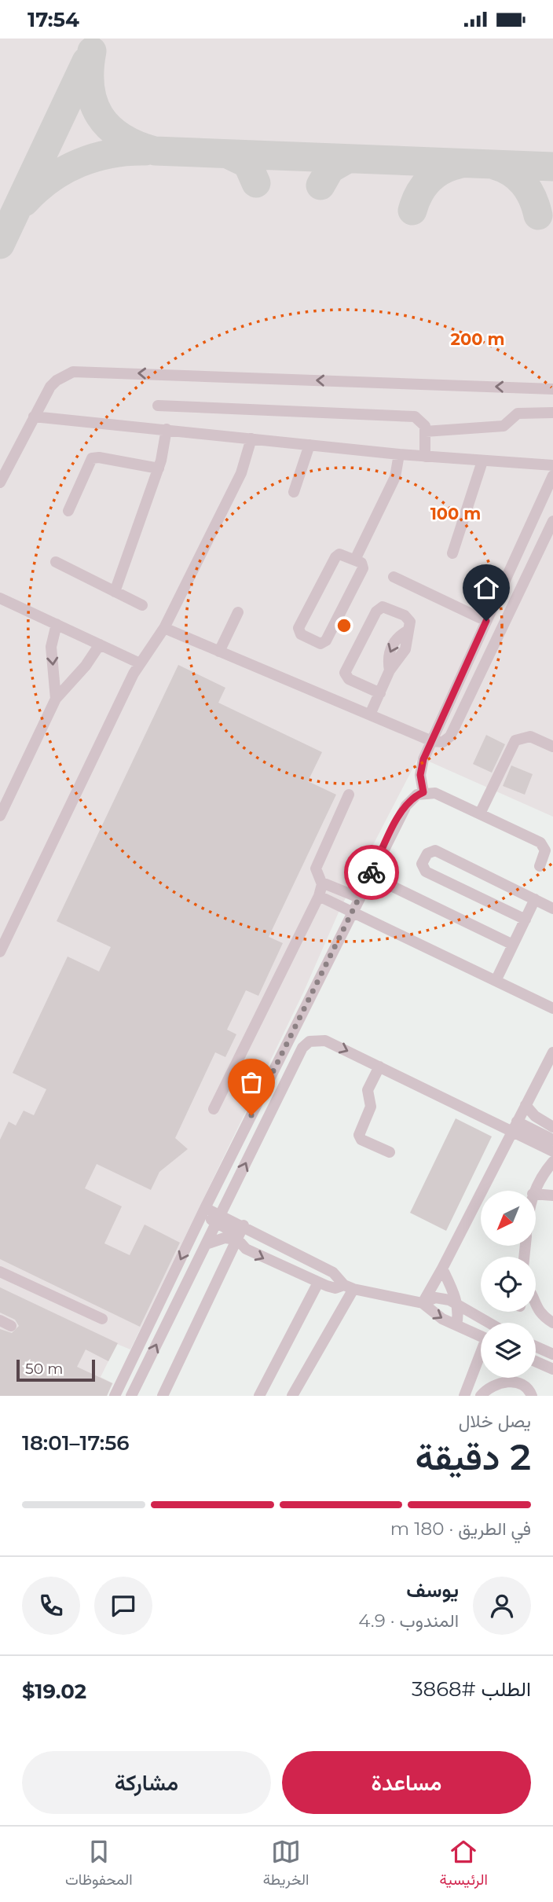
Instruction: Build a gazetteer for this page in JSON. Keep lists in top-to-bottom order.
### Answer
{
  "scale_bar": "50 m",
  "north": "bottom left",
  "page": {
    "status": "17:54",
    "scale": "50 m",
    "heading": ["2 دقيقة", "يصل خلال", "17:56–18:01"],
    "panel": [
      "يوسف",
      "المندوب · 4.9",
      "الطلب #3868",
      "$19.02"
    ],
    "bar": "في الطريق · 180 m",
    "buttons": ["مساعدة", "مشاركة"],
    "tabs": ["الرئيسية", "الخريطة", "المحفوظات"]
  },
  "rings": ["200 m", "100 m"]
}
